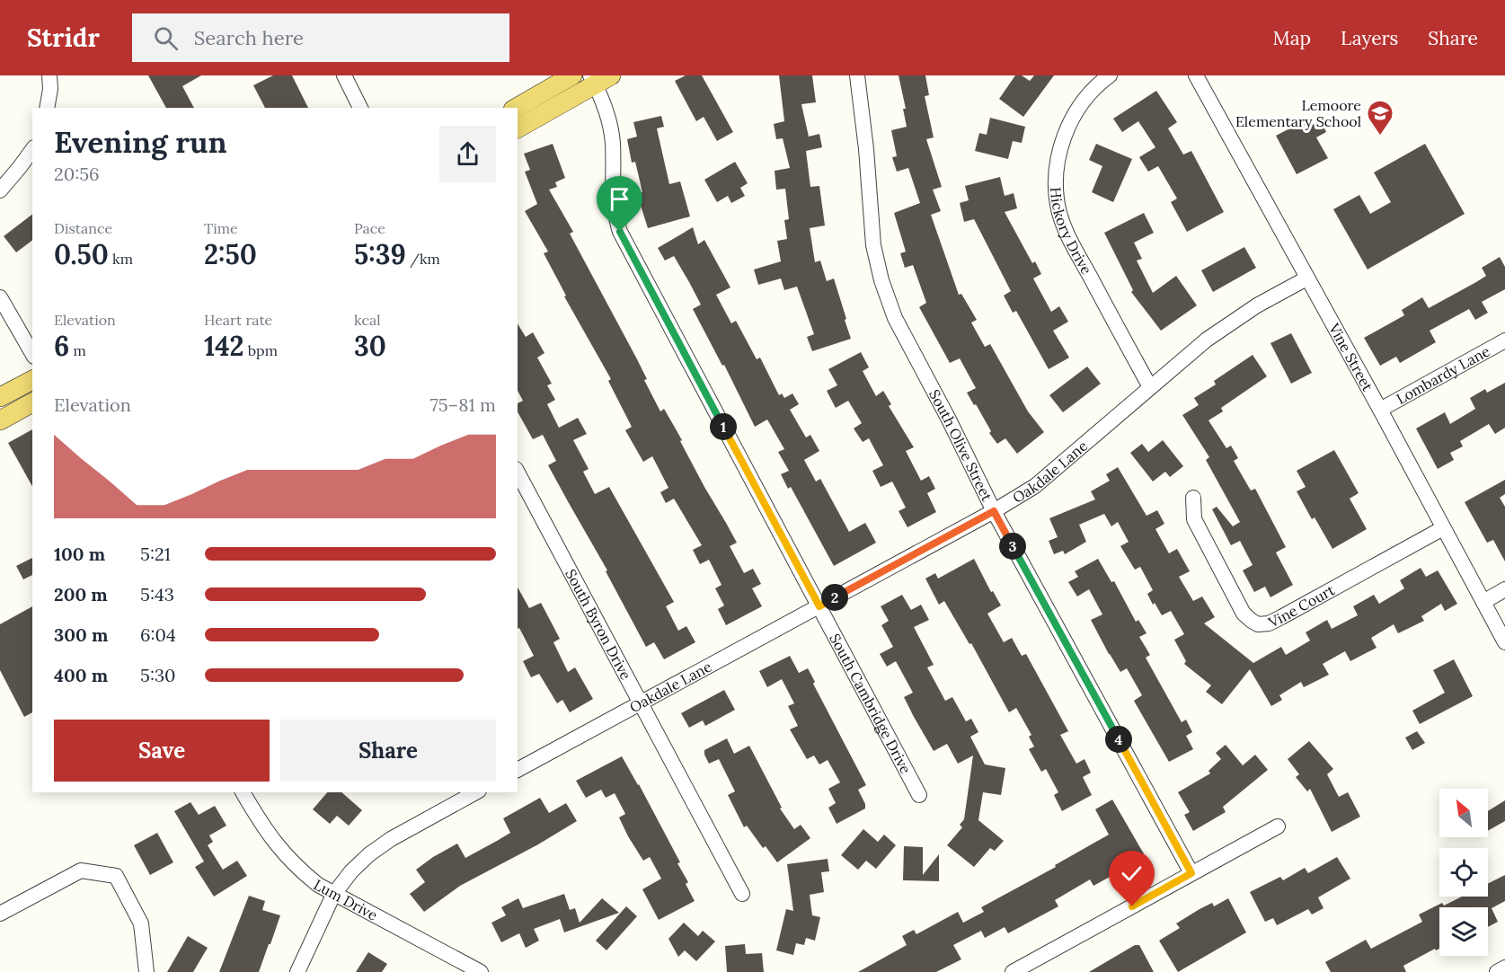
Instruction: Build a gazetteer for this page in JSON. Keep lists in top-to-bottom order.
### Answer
{
  "streets": {
    "street": [
      "Hickory Drive",
      "Vine Street",
      "Lombardy Lane",
      "South Olive Street",
      "Oakdale Lane",
      "Vine Court",
      "South Byron Drive",
      "South Cambridge Drive",
      "Lum Drive"
    ]
  },
  "crossings": [
    ["Hickory Drive", "Oakdale Lane"],
    ["Vine Street", "Lombardy Lane"],
    ["Vine Street", "Oakdale Lane"],
    ["Vine Street", "Vine Court"],
    ["South Olive Street", "Oakdale Lane"],
    ["Oakdale Lane", "South Byron Drive"],
    ["Oakdale Lane", "South Cambridge Drive"]
  ],
  "places": {
    "school or university": ["Lemoore Elementary School"]
  },
  "north": "top left",
  "page": {
    "header": "Stridr",
    "search": "Search here",
    "nav": ["Map", "Layers", "Share"],
    "heading": ["Evening run", "20:56"],
    "stats": [
      ["Distance", "0.50 km"],
      ["Time", "2:50"],
      ["Pace", "5:39 /km"],
      ["Elevation", "6 m"],
      ["Heart rate", "142 bpm"],
      ["kcal", "30"]
    ],
    "chart": ["Elevation", "75–81 m"],
    "pins": [
      "1",
      "3",
      "2",
      "4"
    ],
    "list": [
      {
        "name": "100 m",
        "note": "5:21"
      },
      {
        "name": "200 m",
        "note": "5:43"
      },
      {
        "name": "300 m",
        "note": "6:04"
      },
      {
        "name": "400 m",
        "note": "5:30"
      }
    ],
    "buttons": ["Save", "Share"]
  }
}
